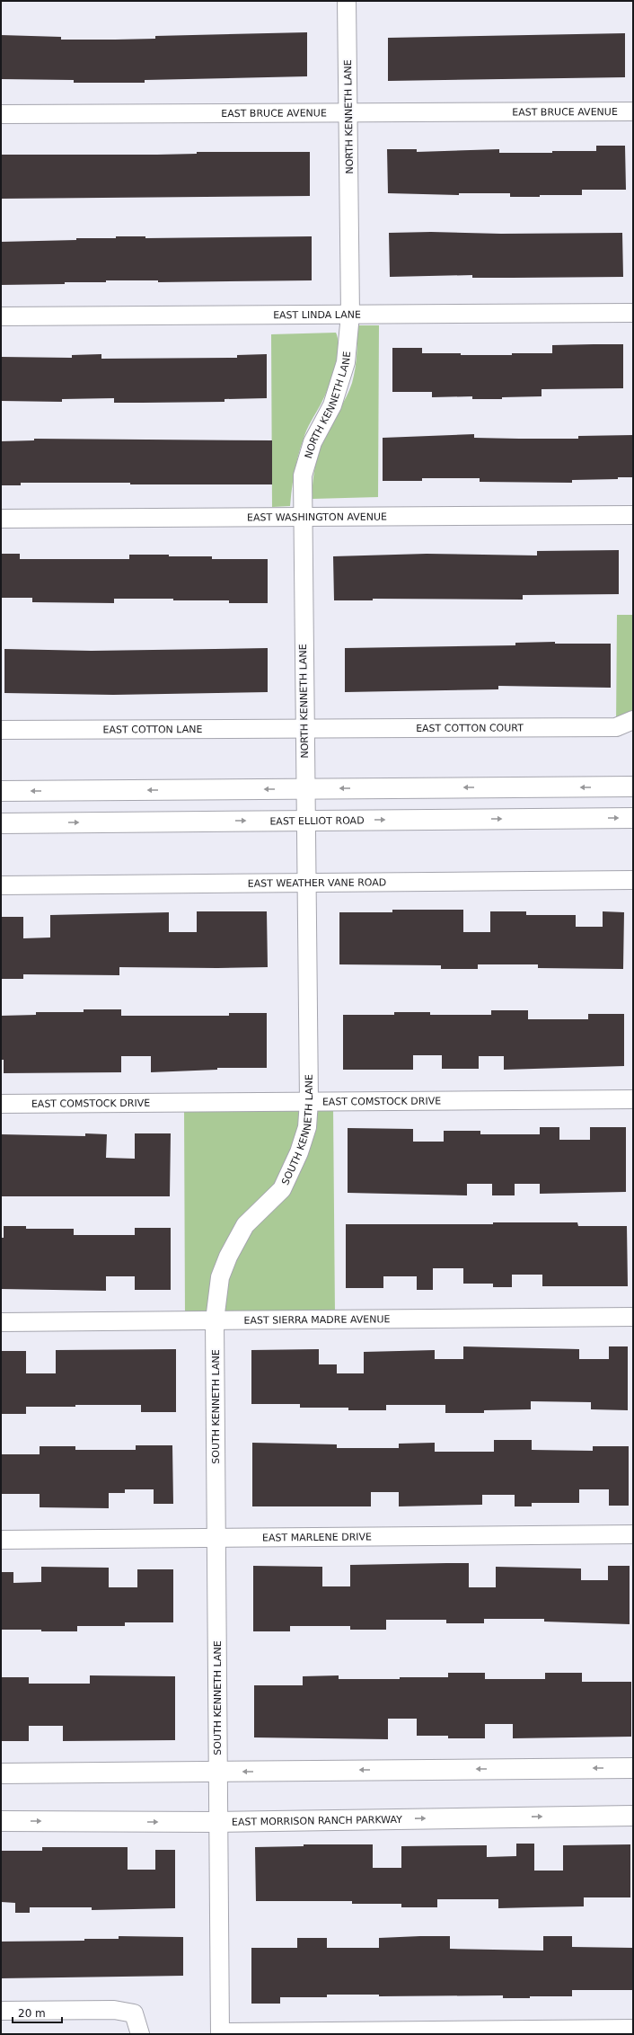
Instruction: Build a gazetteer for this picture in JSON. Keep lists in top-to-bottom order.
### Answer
{
  "streets": {
    "street": [
      "EAST BRUCE AVENUE",
      "NORTH KENNETH LANE",
      "EAST LINDA LANE",
      "EAST WASHINGTON AVENUE",
      "EAST COTTON COURT",
      "EAST COTTON LANE",
      "EAST ELLIOT ROAD",
      "EAST WEATHER VANE ROAD",
      "EAST COMSTOCK DRIVE",
      "SOUTH KENNETH LANE",
      "EAST SIERRA MADRE AVENUE",
      "EAST MARLENE DRIVE",
      "EAST MORRISON RANCH PARKWAY"
    ]
  },
  "crossings": [
    ["EAST BRUCE AVENUE", "NORTH KENNETH LANE"],
    ["NORTH KENNETH LANE", "EAST LINDA LANE"],
    ["NORTH KENNETH LANE", "EAST WASHINGTON AVENUE"],
    ["NORTH KENNETH LANE", "EAST COTTON COURT"],
    ["NORTH KENNETH LANE", "EAST COTTON LANE"],
    ["NORTH KENNETH LANE", "EAST ELLIOT ROAD"],
    ["NORTH KENNETH LANE", "SOUTH KENNETH LANE"],
    ["EAST COTTON COURT", "EAST COTTON LANE"],
    ["EAST ELLIOT ROAD", "SOUTH KENNETH LANE"],
    ["EAST WEATHER VANE ROAD", "SOUTH KENNETH LANE"],
    ["EAST COMSTOCK DRIVE", "SOUTH KENNETH LANE"],
    ["SOUTH KENNETH LANE", "EAST SIERRA MADRE AVENUE"],
    ["SOUTH KENNETH LANE", "EAST MARLENE DRIVE"],
    ["SOUTH KENNETH LANE", "EAST MORRISON RANCH PARKWAY"]
  ],
  "scale_bar": "20 m"
}
